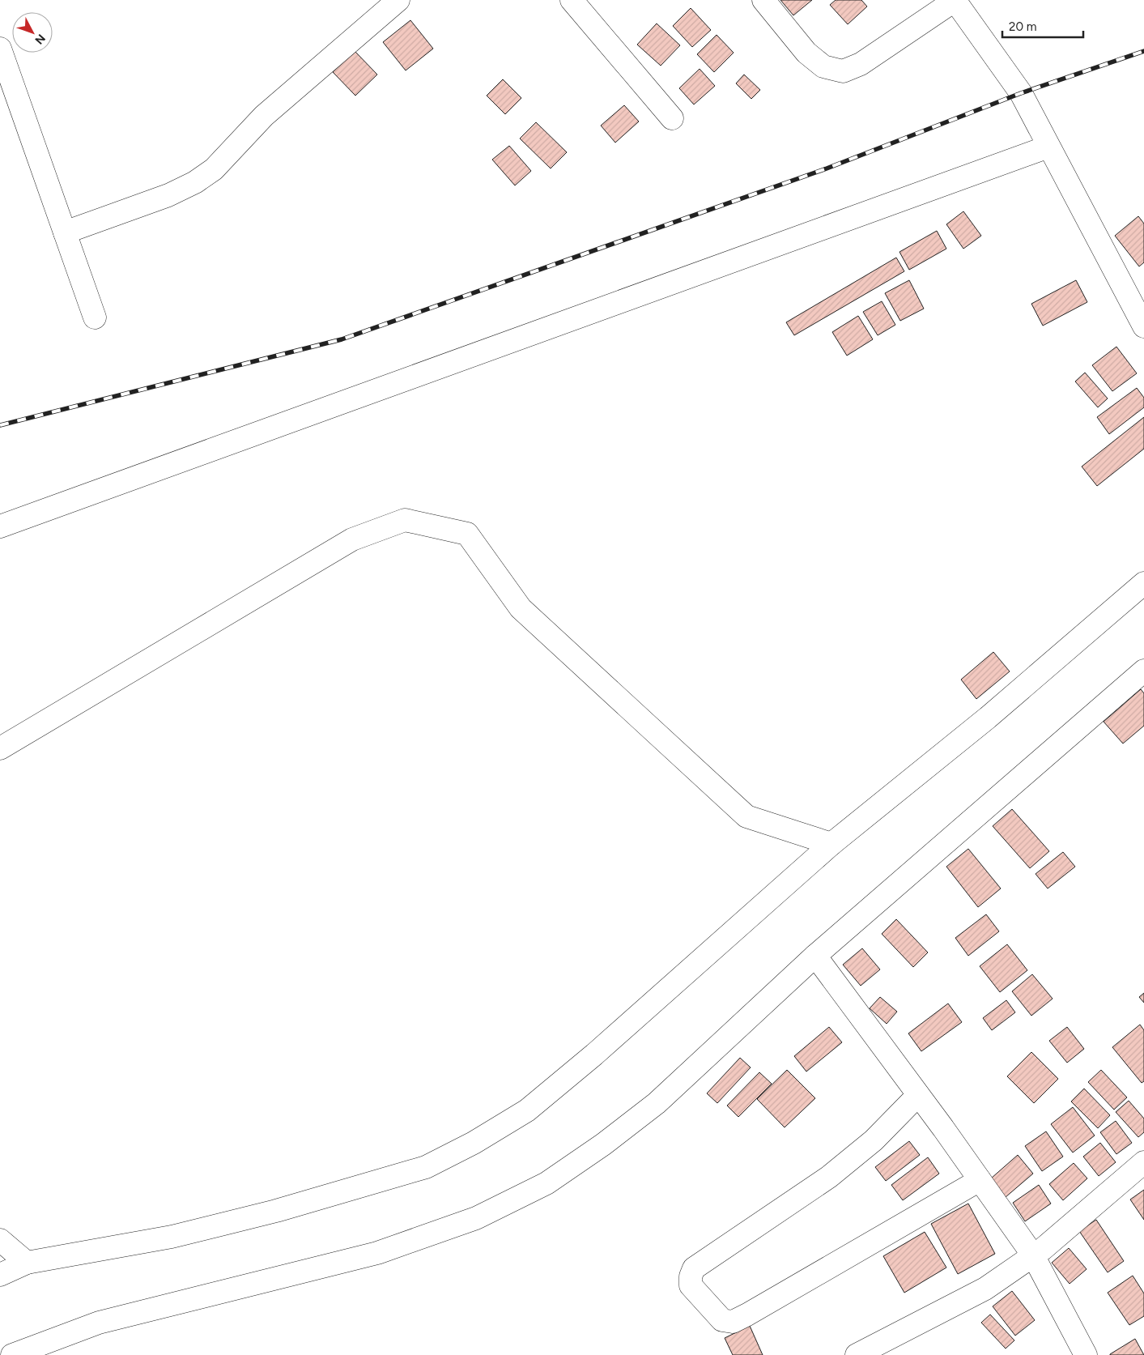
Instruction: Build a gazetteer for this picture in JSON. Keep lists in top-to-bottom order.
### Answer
{
  "scale_bar": "20 m",
  "north": "bottom right"
}
